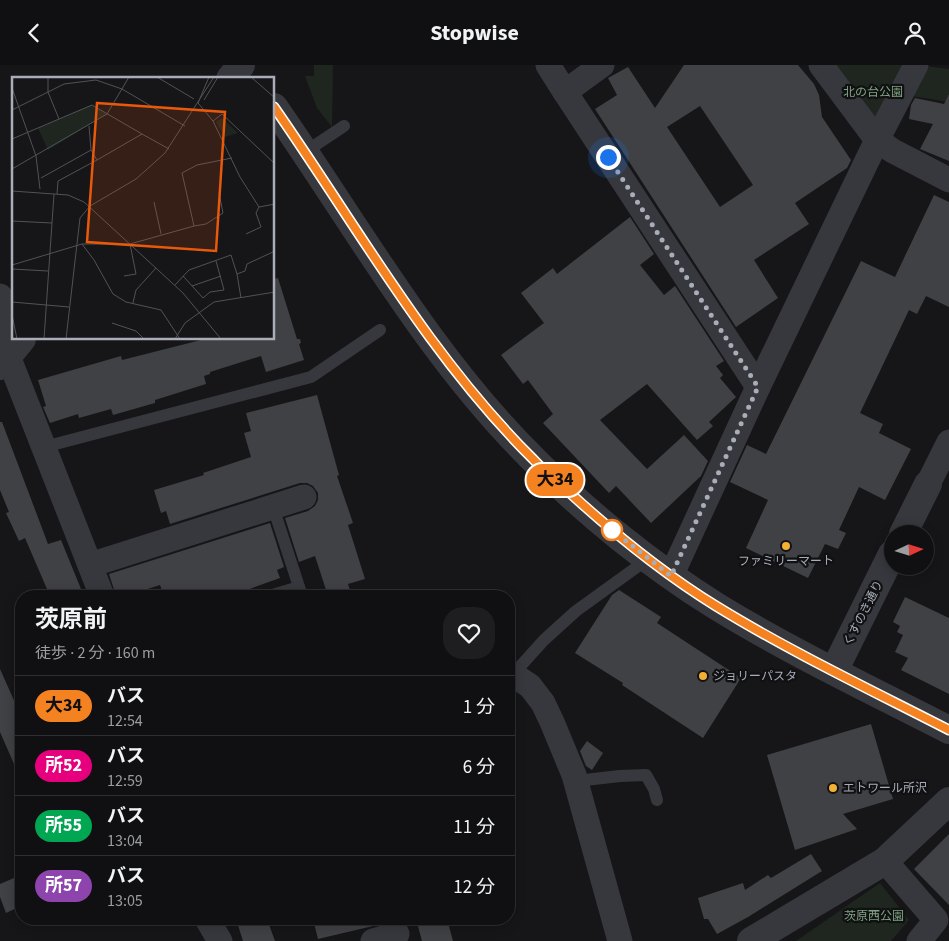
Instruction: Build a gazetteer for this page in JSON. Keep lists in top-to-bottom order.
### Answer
{
  "streets": {
    "street": ["くすのき通り"]
  },
  "parks": ["北の台公園", "茨原西公園"],
  "places": ["ファミリーマート", "ジョリーパスタ", "エトワール所沢"],
  "lines": ["bus line 大34"],
  "north": "right",
  "page": {
    "header": "Stopwise",
    "on_map": "大34",
    "heading": ["茨原前", "徒歩 · 2 分 · 160 m"],
    "list": [
      {
        "mark": "大34",
        "name": "バス",
        "note": "12:54",
        "value": "1 分"
      },
      {
        "mark": "所52",
        "name": "バス",
        "note": "12:59",
        "value": "6 分"
      },
      {
        "mark": "所55",
        "name": "バス",
        "note": "13:04",
        "value": "11 分"
      },
      {
        "mark": "所57",
        "name": "バス",
        "note": "13:05",
        "value": "12 分"
      }
    ]
  }
}
